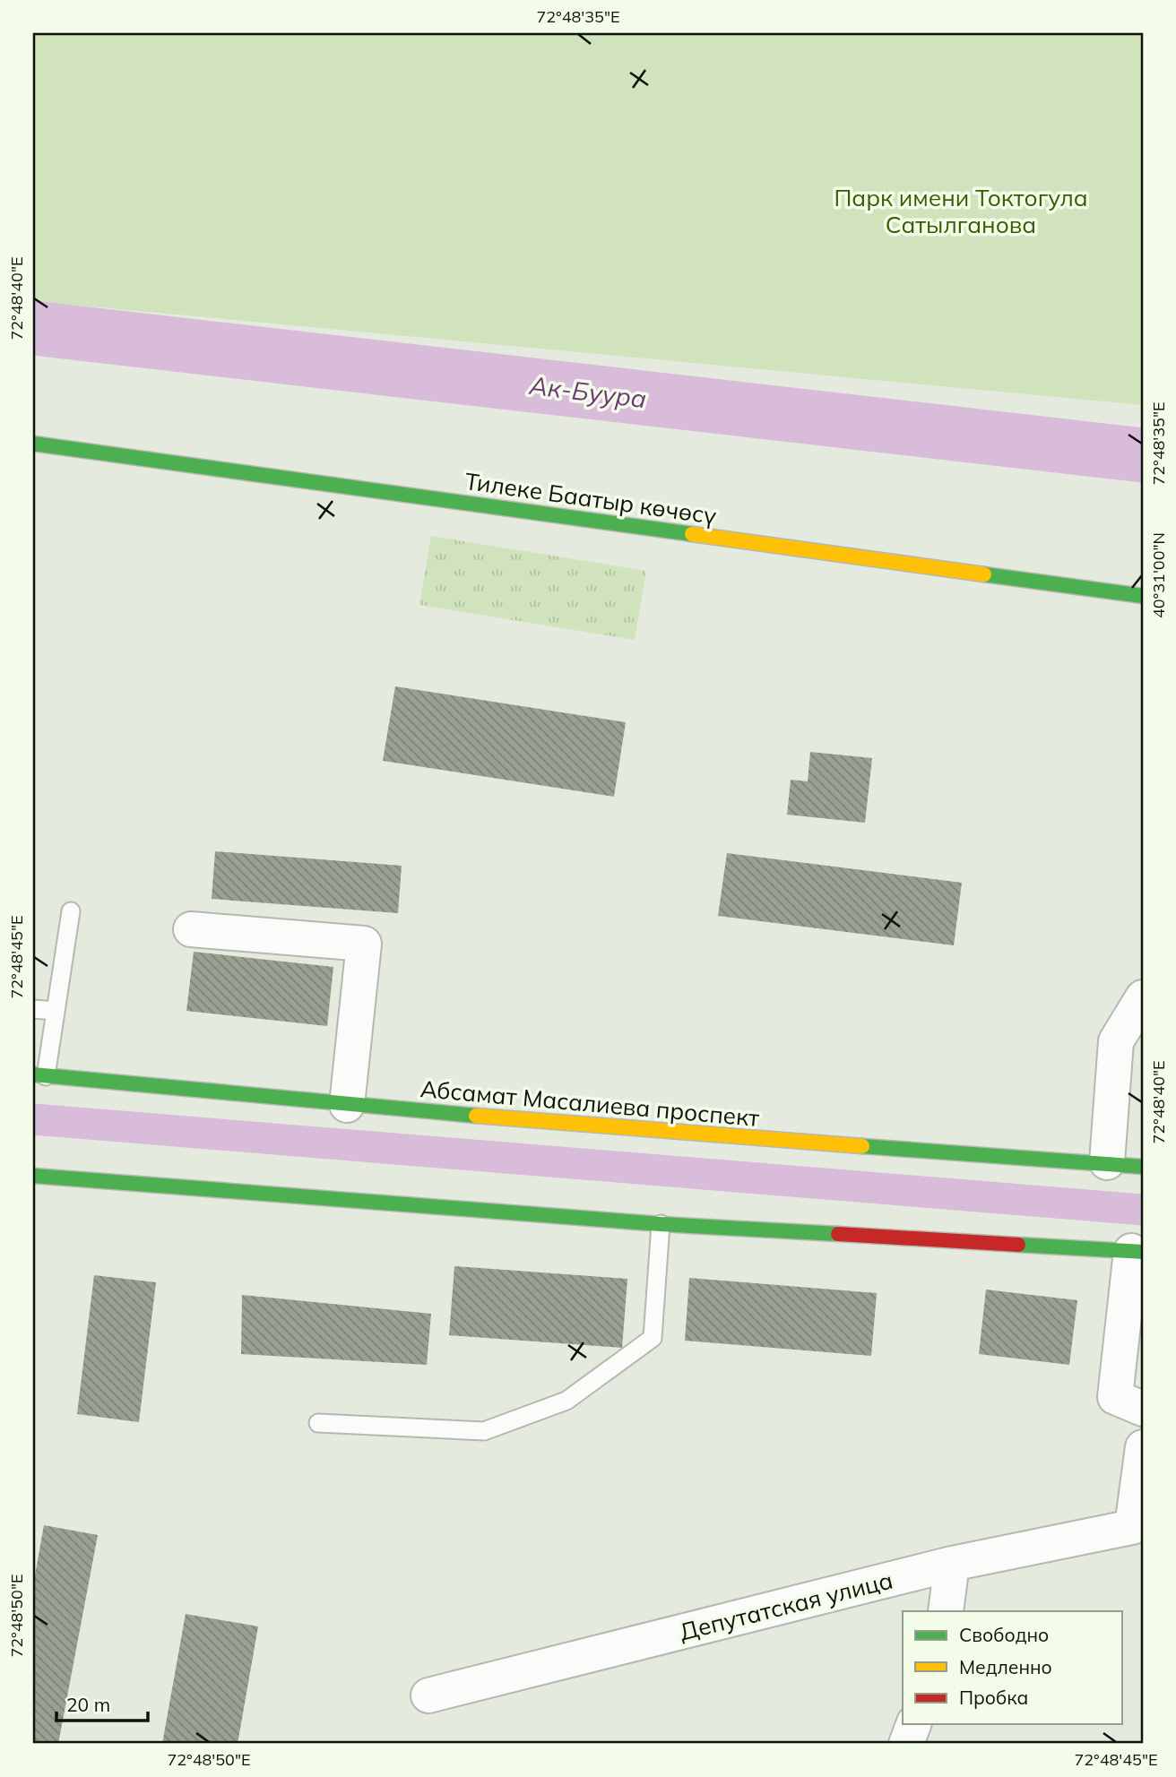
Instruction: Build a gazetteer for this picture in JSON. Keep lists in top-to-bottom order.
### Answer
{
  "streets": {
    "main road": ["Тилеке Баатыр көчөсү", "Абсамат Масалиева проспект"],
    "street": ["Депутатская улица"]
  },
  "water": ["Ак-Буура"],
  "parks": ["Парк имени Токтогула Сатылганова"],
  "legend": ["Свободно", "Медленно", "Пробка"],
  "scale_bar": "20 m",
  "coordinates": [
    "72°48'35\"E",
    "72°48'40\"E",
    "40°31'00\"N",
    "72°48'45\"E",
    "72°48'50\"E"
  ]
}
